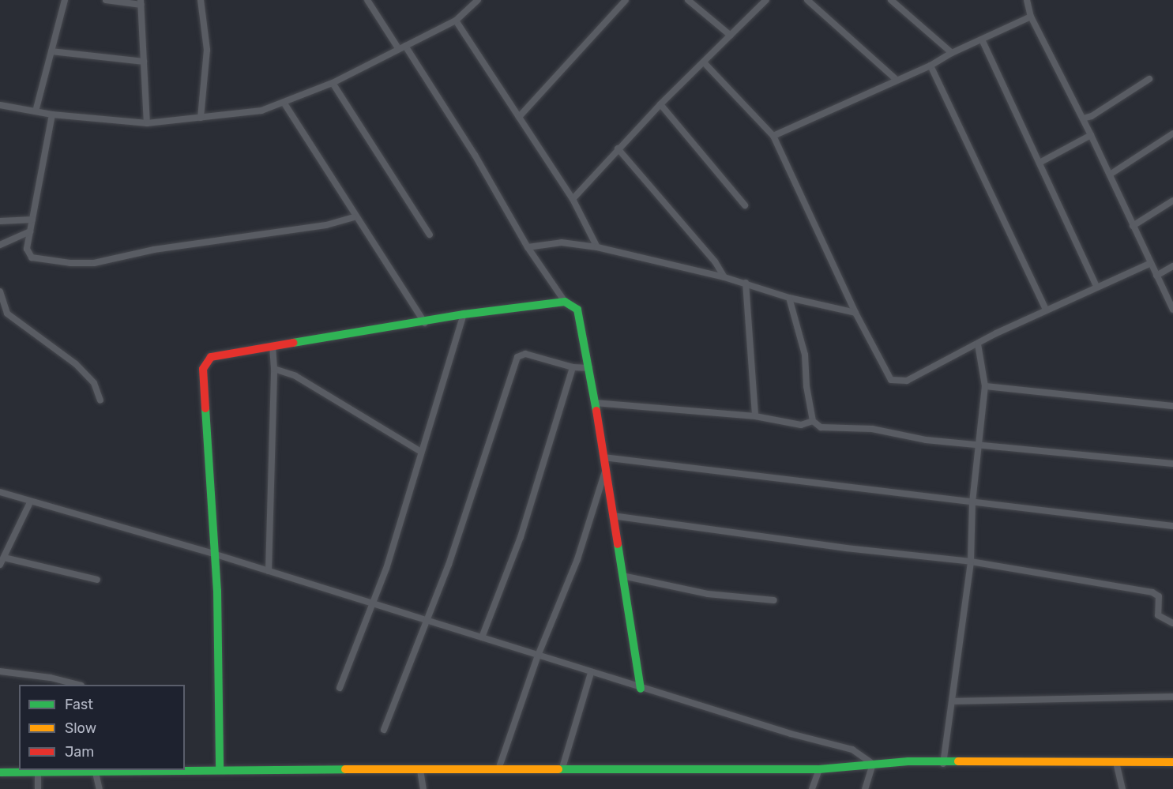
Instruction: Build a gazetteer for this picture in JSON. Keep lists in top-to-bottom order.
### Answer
{
  "legend": ["Fast", "Slow", "Jam"]
}
